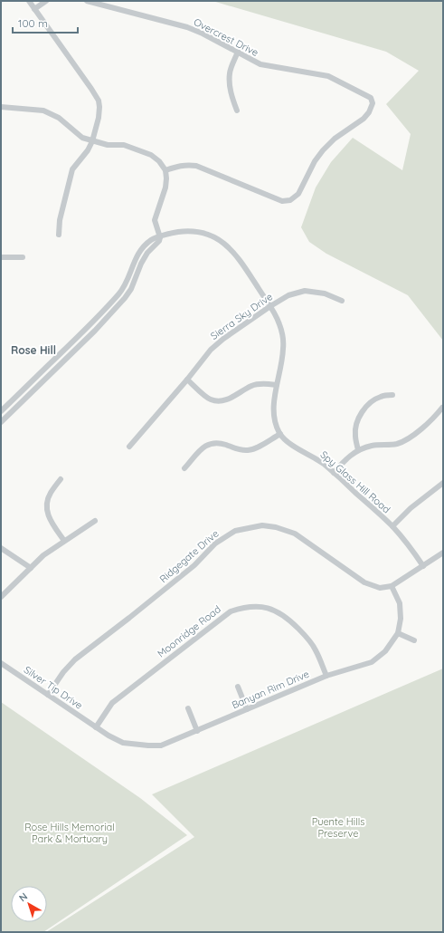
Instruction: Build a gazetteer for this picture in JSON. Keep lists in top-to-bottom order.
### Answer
{
  "streets": {
    "street": [
      "Overcrest Drive",
      "Sierra Sky Drive",
      "Spy Glass Hill Road",
      "Ridgegate Drive",
      "Moonridge Road",
      "Silver Tip Drive",
      "Banyan Rim Drive"
    ]
  },
  "crossings": [
    ["Ridgegate Drive", "Silver Tip Drive"],
    ["Ridgegate Drive", "Banyan Rim Drive"],
    ["Moonridge Road", "Silver Tip Drive"],
    ["Moonridge Road", "Banyan Rim Drive"],
    ["Silver Tip Drive", "Banyan Rim Drive"]
  ],
  "districts": ["Rose Hill"],
  "parks": ["Puente Hills Preserve", "Rose Hills Memorial Park & Mortuary"],
  "scale_bar": "100 m",
  "north": "top left"
}
